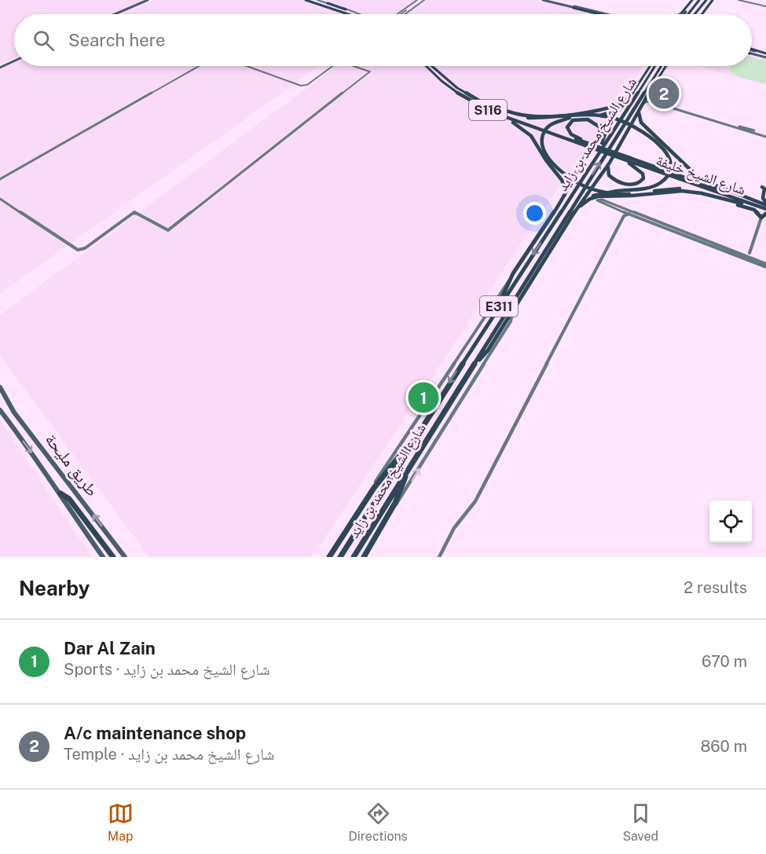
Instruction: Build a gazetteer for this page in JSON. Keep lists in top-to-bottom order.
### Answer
{
  "streets": {
    "highway": [
      "S116",
      "شارع الشيخ محمد بن زايد",
      "شارع الشيخ خليفة",
      "E311"
    ],
    "main road": ["طريق مليحة"]
  },
  "crossings": [
    ["S116", "شارع الشيخ خليفة"]
  ],
  "page": {
    "search": "Search here",
    "pins": ["2", "1"],
    "heading": ["Nearby", "2 results"],
    "list": [
      {
        "mark": "1",
        "name": "Dar Al Zain",
        "note": "Sports · شارع الشيخ محمد بن زايد",
        "value": "670 m"
      },
      {
        "mark": "2",
        "name": "A/c maintenance shop",
        "note": "Temple · شارع الشيخ محمد بن زايد",
        "value": "860 m"
      }
    ],
    "nav": ["Map", "Directions", "Saved"]
  }
}
